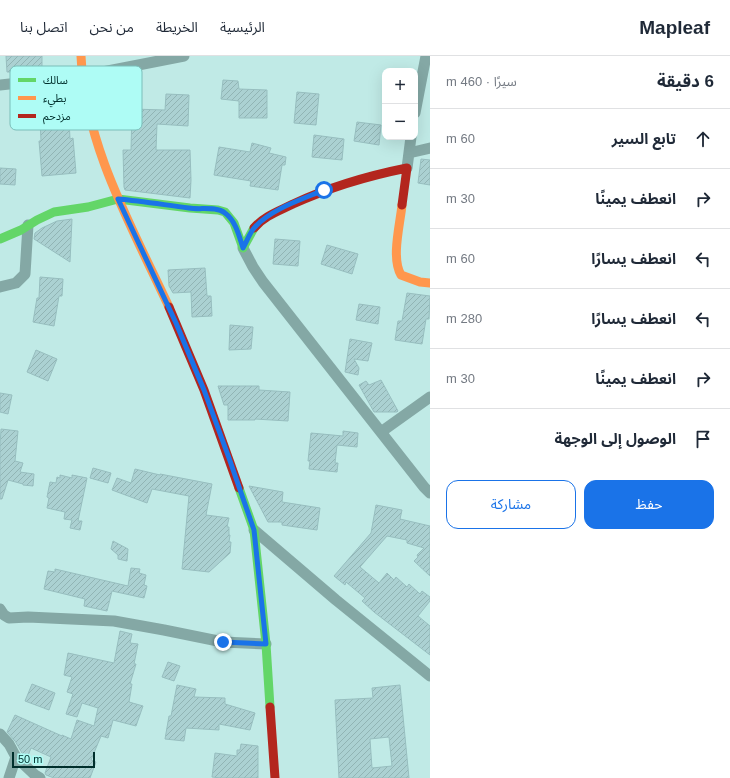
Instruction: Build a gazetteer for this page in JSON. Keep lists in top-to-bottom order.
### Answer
{
  "legend": ["سالك", "بطيء", "مزدحم"],
  "scale_bar": "50 m",
  "page": {
    "header": "Mapleaf",
    "nav": [
      "الرئيسية",
      "الخريطة",
      "من نحن",
      "اتصل بنا"
    ],
    "heading": ["6 دقيقة", "سيرًا · 460 m"],
    "map_buttons": ["+", "−"],
    "list": [
      ["تابع السير", "60 m"],
      ["انعطف يمينًا", "30 m"],
      ["انعطف يسارًا", "60 m"],
      ["انعطف يسارًا", "280 m"],
      ["انعطف يمينًا", "30 m"],
      "الوصول إلى الوجهة"
    ],
    "buttons": ["حفظ", "مشاركة"],
    "scale": "50 m"
  }
}
